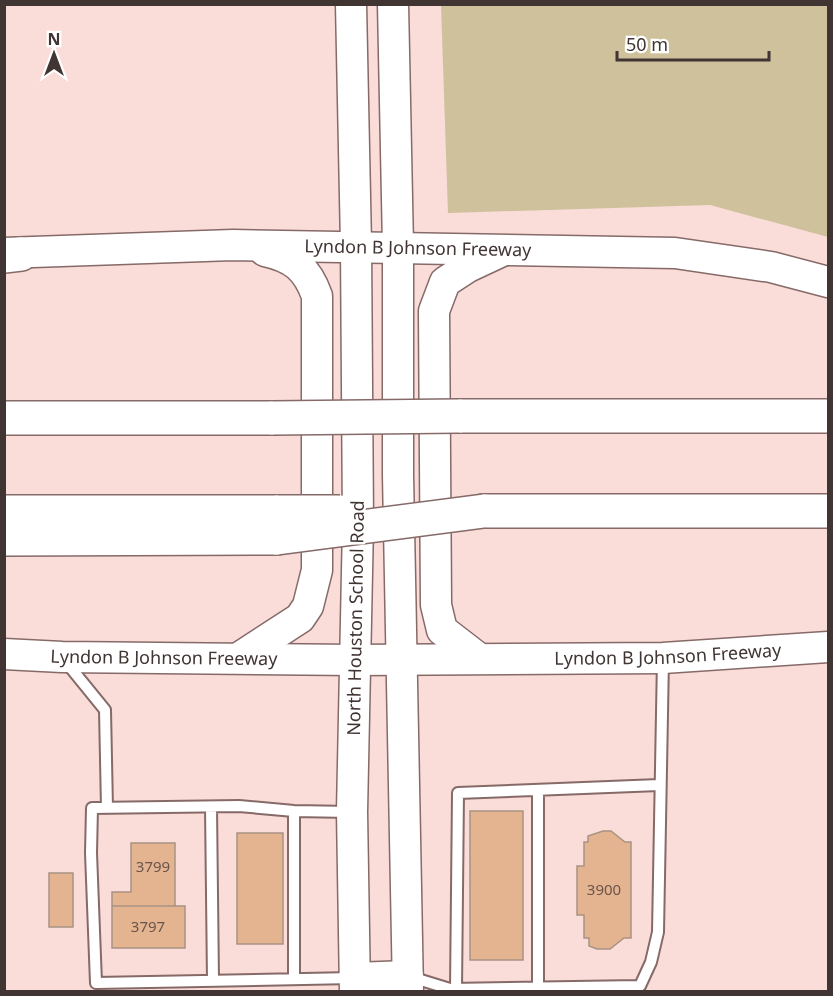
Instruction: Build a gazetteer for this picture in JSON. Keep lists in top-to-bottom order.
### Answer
{
  "streets": {
    "main road": ["Lyndon B Johnson Freeway", "North Houston School Road"]
  },
  "crossings": [
    ["Lyndon B Johnson Freeway", "North Houston School Road"]
  ],
  "house_numbers": ["3799", "3900", "3797"],
  "scale_bar": "50 m",
  "north": "top"
}
